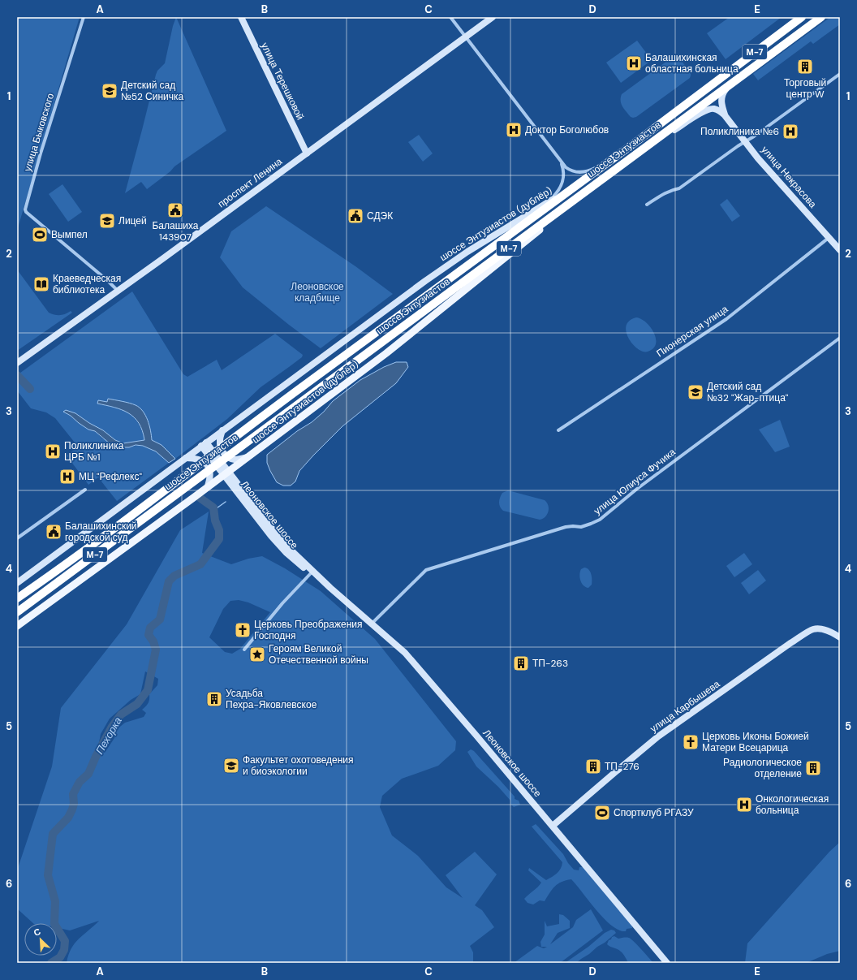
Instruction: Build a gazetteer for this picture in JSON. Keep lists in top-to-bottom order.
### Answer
{
  "streets": {
    "highway": ["М-7", "шоссе Энтузиастов"],
    "main road": [
      "улица Терешковой",
      "улица Некрасова",
      "проспект Ленина",
      "шоссе Энтузиастов (дублёр)",
      "Леоновское шоссе",
      "улица Карбышева"
    ],
    "street": ["улица Быковского", "Пионерская улица", "улица Юлиуса Фучика"]
  },
  "crossings": [
    ["улица Терешковой", "проспект Ленина"],
    ["улица Быковского", "проспект Ленина"],
    ["шоссе Энтузиастов", "улица Некрасова"],
    ["шоссе Энтузиастов", "шоссе Энтузиастов (дублёр)"],
    ["улица Некрасова", "Пионерская улица"],
    ["шоссе Энтузиастов (дублёр)", "Леоновское шоссе"],
    ["улица Юлиуса Фучика", "Леоновское шоссе"],
    ["Леоновское шоссе", "улица Карбышева"]
  ],
  "water": ["Пехорка"],
  "parks": ["Леоновское кладбище"],
  "places": {
    "hospital": [
      "Балашихинская областная больница",
      "Доктор Боголюбов",
      "Поликлиника №6",
      "Поликлиника ЦРБ №1",
      "МЦ \"Рефлекс\"",
      "Онкологическая больница"
    ],
    "building": [
      "Торговый центр W",
      "ТП-263",
      "Усадьба Пехра-Яковлевское",
      "ТП-276",
      "Радиологическое отделение"
    ],
    "school or university": [
      "Детский сад №52 Синичка",
      "Лицей",
      "Детский сад №32 \"Жар-птица\"",
      "Факультет охотоведения и биоэкологии"
    ],
    "public building": ["Балашиха 143907", "СДЭК", "Балашихинский городской суд"],
    "sports": ["Вымпел", "Спортклуб РГАЗУ"],
    "library": ["Краеведческая библиотека"],
    "church": ["Церковь Преображения Господня", "Церковь Иконы Божией Матери Всецарица"],
    "place": ["Героям Великой Отечественной войны"]
  },
  "north": "top left",
  "grid": {
    "columns": [
      "A",
      "B",
      "C",
      "D",
      "E"
    ],
    "rows": [
      "1",
      "2",
      "3",
      "4",
      "5",
      "6"
    ]
  }
}
